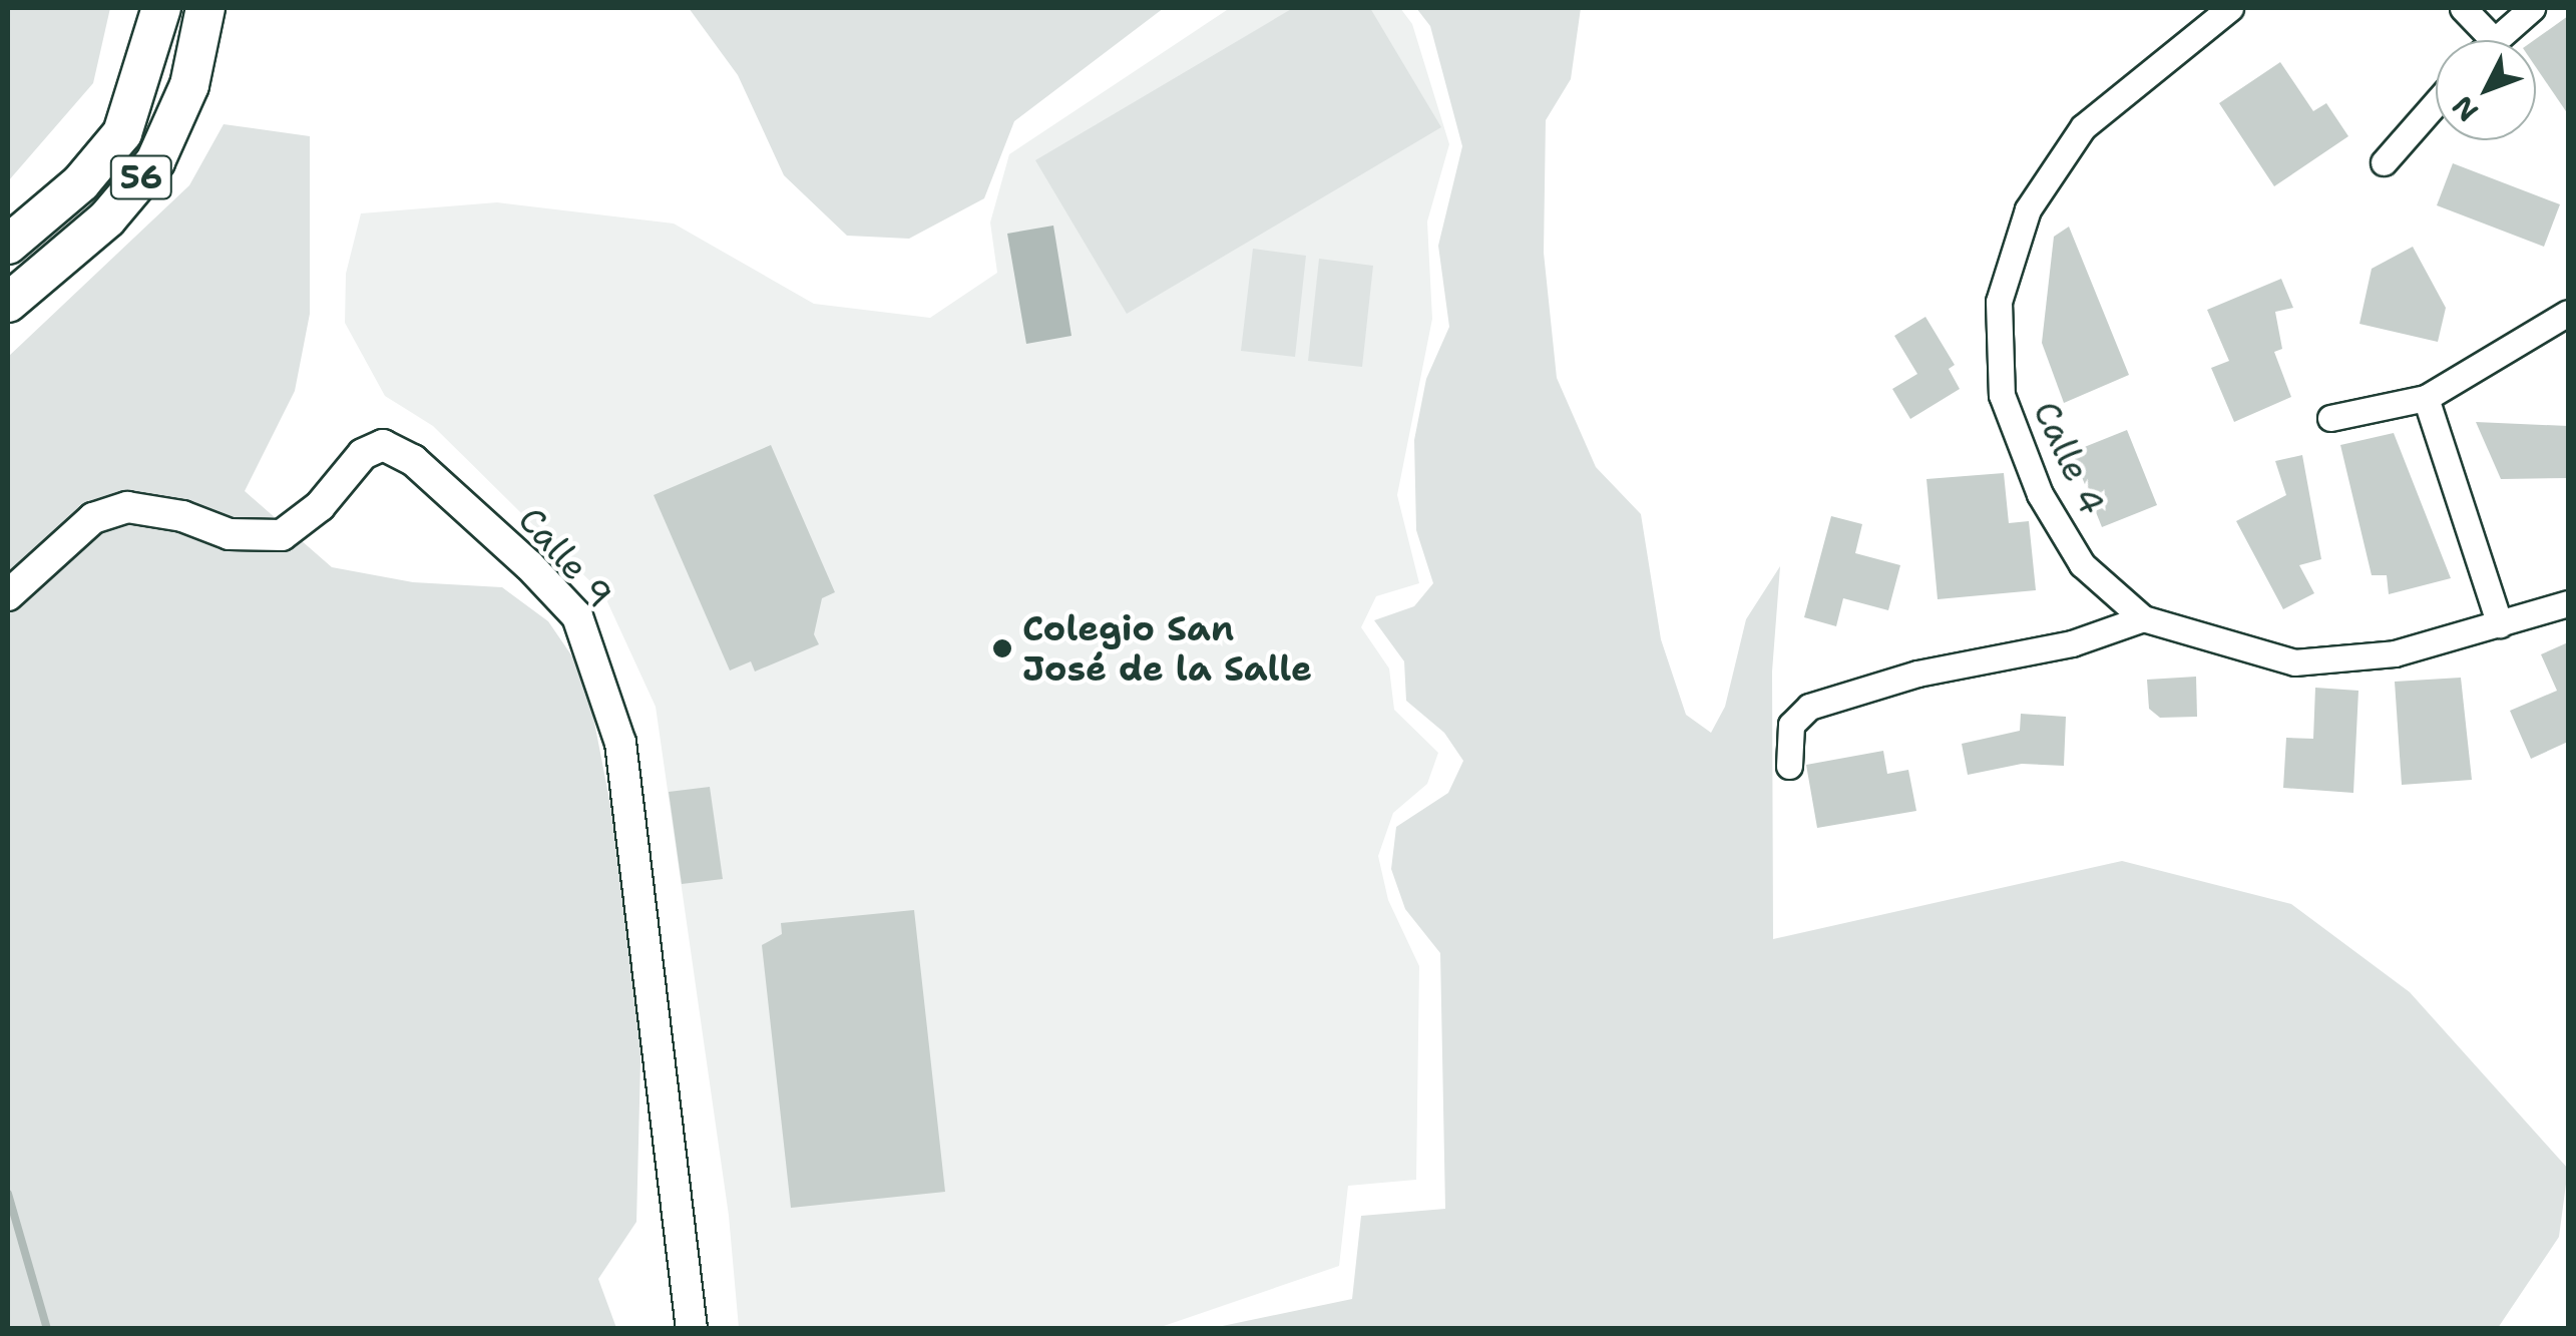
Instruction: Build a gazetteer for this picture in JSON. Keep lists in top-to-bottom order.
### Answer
{
  "streets": {
    "main road": ["56"],
    "street": ["Calle 4", "Calle 9"]
  },
  "places": ["Colegio San José de la Salle"],
  "north": "bottom left"
}
